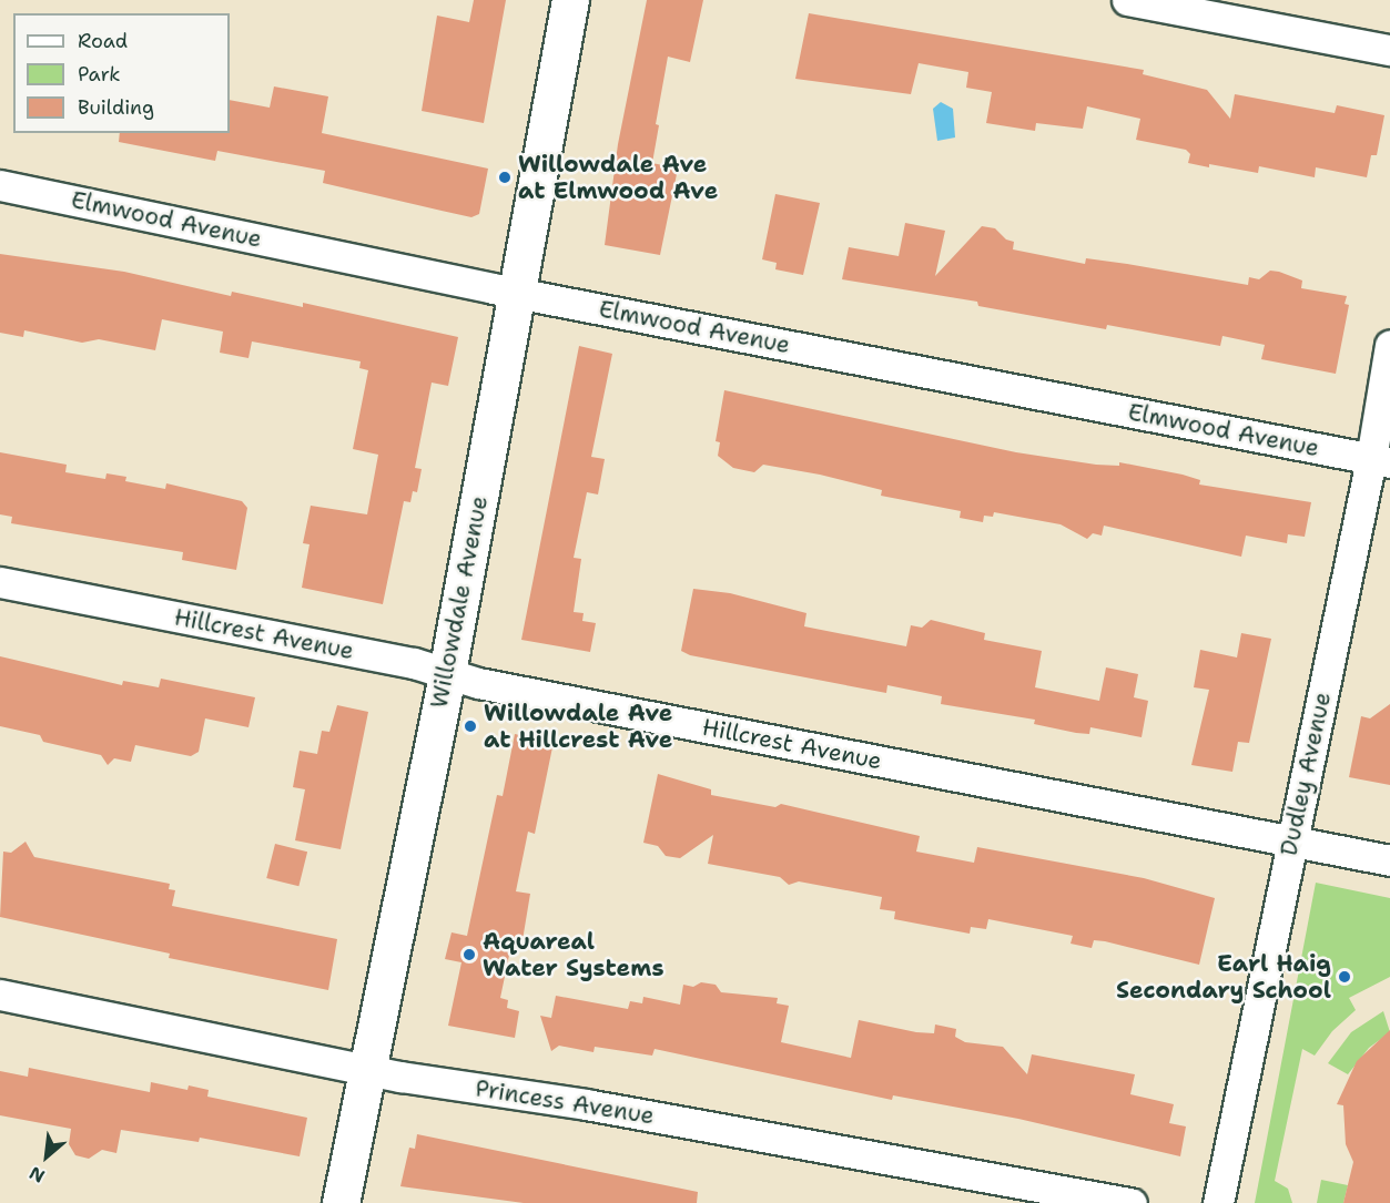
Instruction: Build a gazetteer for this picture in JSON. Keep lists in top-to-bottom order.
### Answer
{
  "streets": {
    "street": [
      "Elmwood Avenue",
      "Willowdale Avenue",
      "Hillcrest Avenue",
      "Dudley Avenue",
      "Princess Avenue"
    ]
  },
  "crossings": [
    ["Elmwood Avenue", "Willowdale Avenue"],
    ["Elmwood Avenue", "Dudley Avenue"],
    ["Willowdale Avenue", "Hillcrest Avenue"],
    ["Willowdale Avenue", "Princess Avenue"],
    ["Hillcrest Avenue", "Dudley Avenue"]
  ],
  "places": [
    "Willowdale Ave at Elmwood Ave",
    "Willowdale Ave at Hillcrest Ave",
    "Aquareal Water Systems",
    "Earl Haig Secondary School"
  ],
  "legend": ["Road", "Park", "Building"],
  "north": "bottom left"
}
